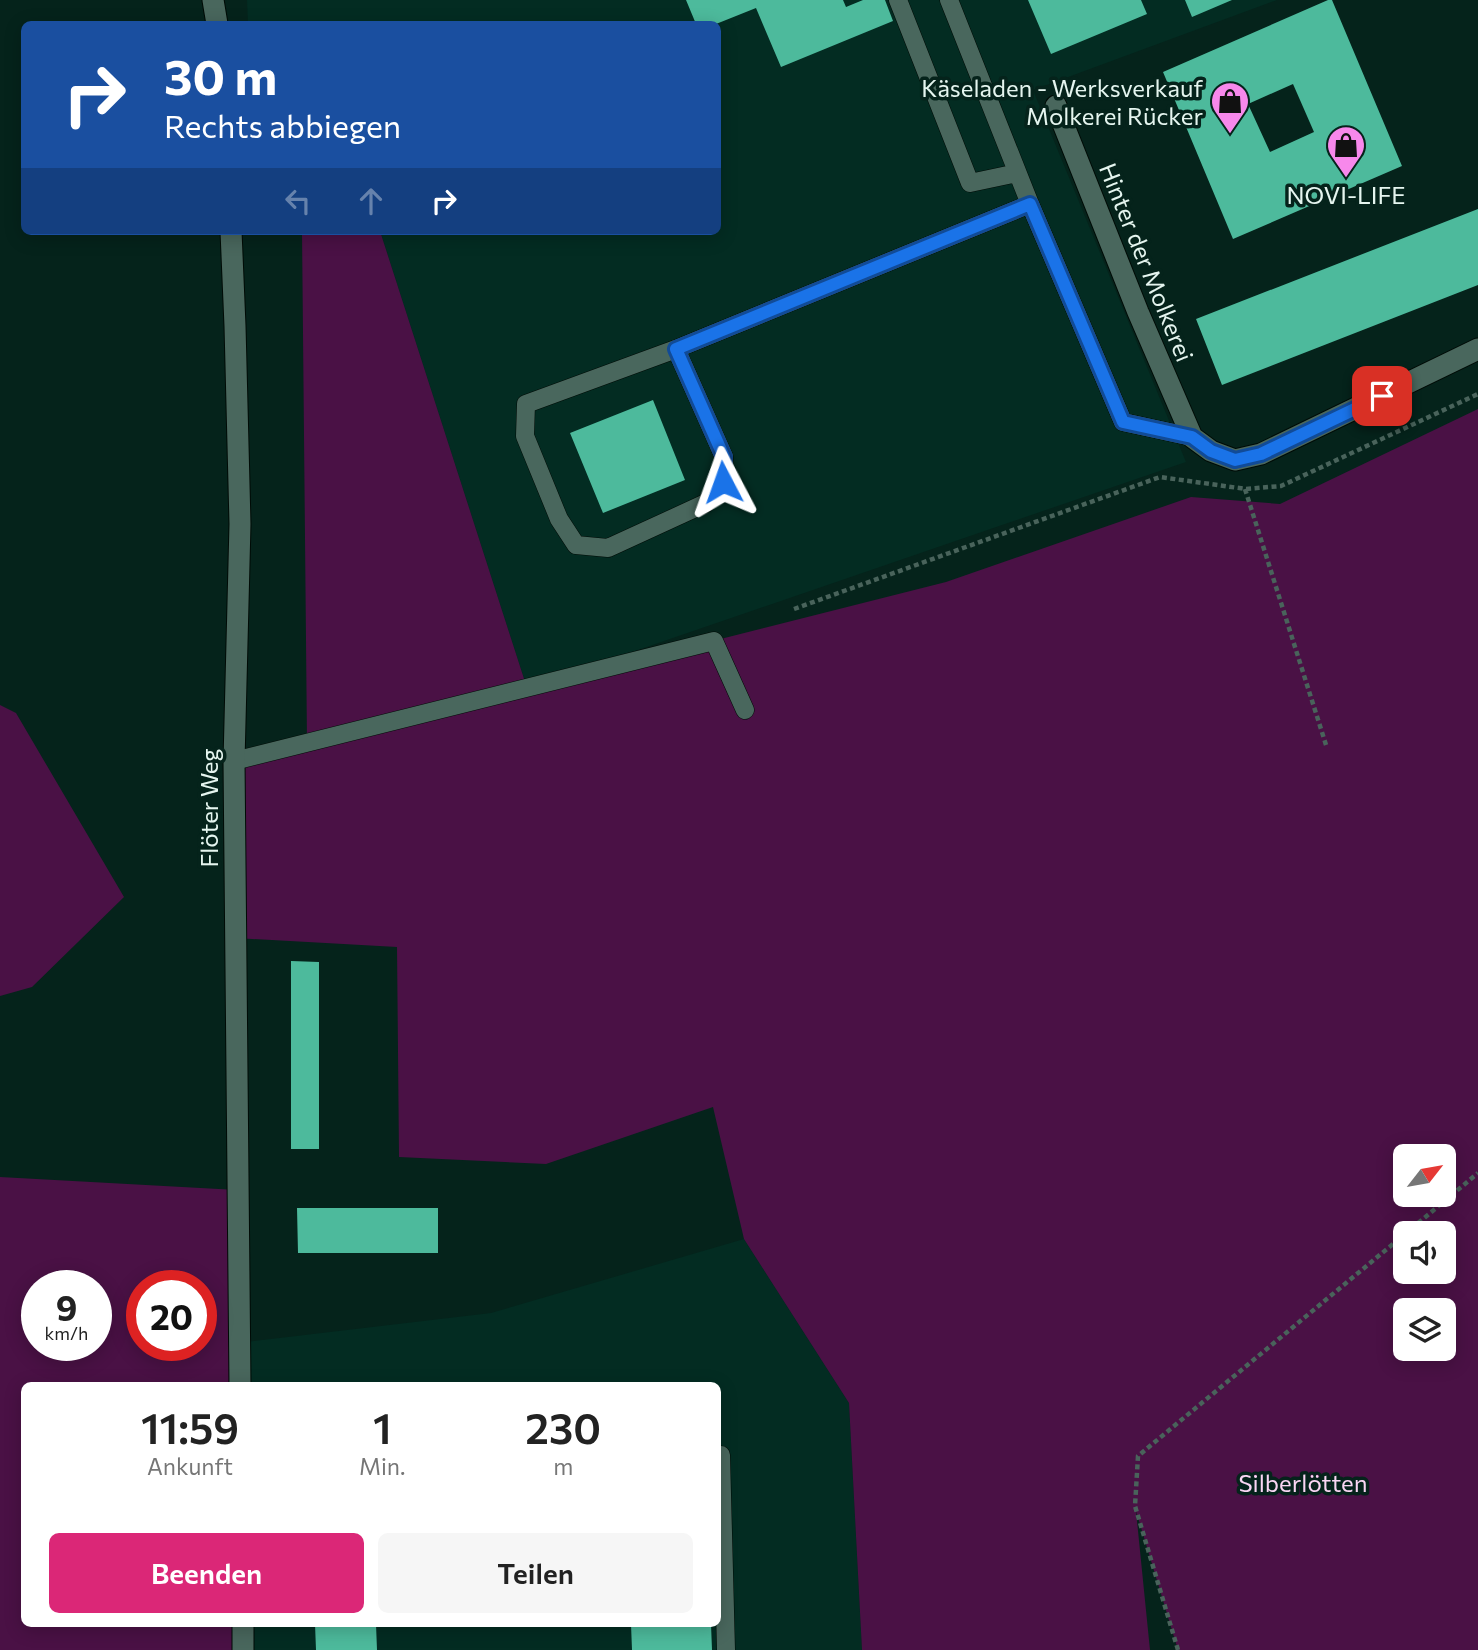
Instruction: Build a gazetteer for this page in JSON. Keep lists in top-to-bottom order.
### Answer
{
  "streets": {
    "street": ["Hinter der Molkerei", "Flöter Weg"]
  },
  "parks": ["Silberlötten"],
  "places": {
    "shop": ["Käseladen - Werksverkauf Molkerei Rücker", "NOVI-LIFE"]
  },
  "north": "top right",
  "page": {
    "turn": ["30 m", "Rechts abbiegen"],
    "speed": "9 km/h",
    "limit": "20",
    "eta": [
      "11:59",
      "Ankunft",
      "1",
      "Min.",
      "230",
      "m"
    ],
    "buttons": ["Beenden", "Teilen"]
  }
}
